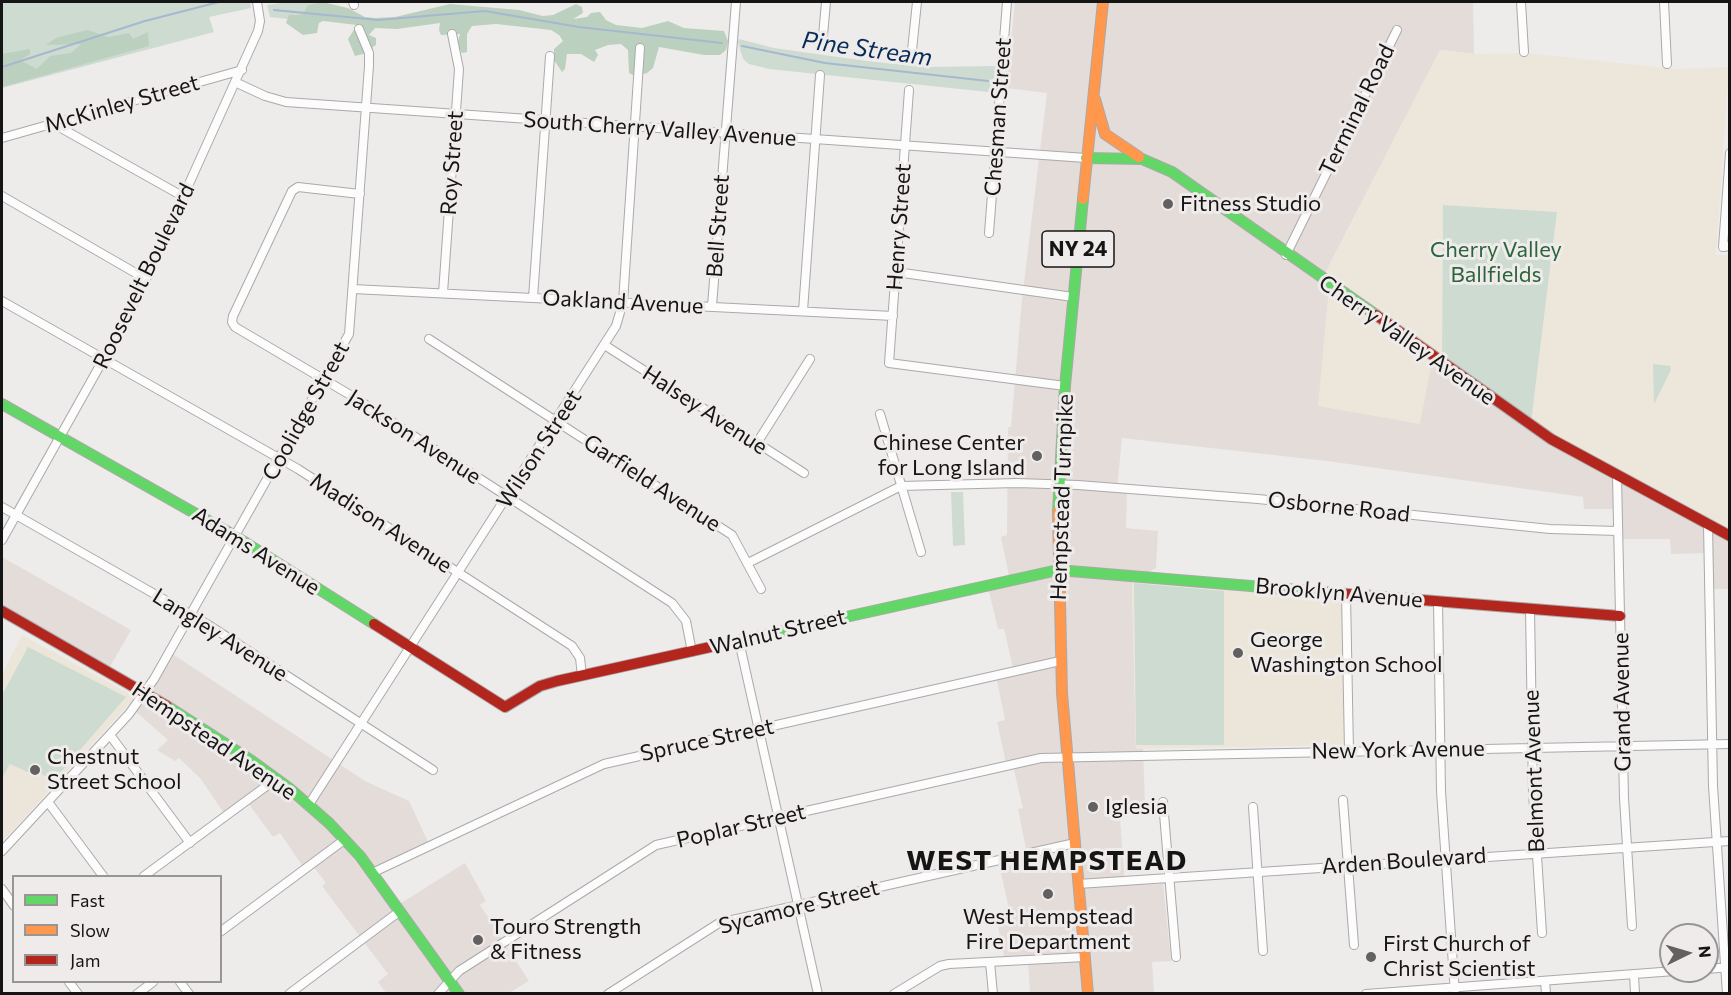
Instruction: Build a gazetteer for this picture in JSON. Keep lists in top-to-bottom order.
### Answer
{
  "streets": {
    "street": [
      "McKinley Street",
      "Terminal Road",
      "Chesman Street",
      "South Cherry Valley Avenue",
      "Roy Street",
      "Bell Street",
      "Henry Street",
      "NY 24",
      "Roosevelt Boulevard",
      "Oakland Avenue",
      "Cherry Valley Avenue",
      "Halsey Avenue",
      "Coolidge Street",
      "Jackson Avenue",
      "Wilson Street",
      "Garfield Avenue",
      "Hempstead Turnpike",
      "Osborne Road",
      "Madison Avenue",
      "Adams Avenue",
      "Brooklyn Avenue",
      "Walnut Street",
      "Langley Avenue",
      "Grand Avenue",
      "Spruce Street",
      "Hempstead Avenue",
      "New York Avenue",
      "Belmont Avenue",
      "Poplar Street",
      "Arden Boulevard",
      "Sycamore Street"
    ]
  },
  "crossings": [
    ["McKinley Street", "Roosevelt Boulevard"],
    ["Terminal Road", "Cherry Valley Avenue"],
    ["Chesman Street", "South Cherry Valley Avenue"],
    ["South Cherry Valley Avenue", "Roy Street"],
    ["South Cherry Valley Avenue", "Bell Street"],
    ["South Cherry Valley Avenue", "Henry Street"],
    ["South Cherry Valley Avenue", "Roosevelt Boulevard"],
    ["South Cherry Valley Avenue", "Cherry Valley Avenue"],
    ["South Cherry Valley Avenue", "Coolidge Street"],
    ["South Cherry Valley Avenue", "Wilson Street"],
    ["South Cherry Valley Avenue", "Hempstead Turnpike"],
    ["Roy Street", "Oakland Avenue"],
    ["Bell Street", "Oakland Avenue"],
    ["Henry Street", "Oakland Avenue"],
    ["Henry Street", "Hempstead Turnpike"],
    ["Roosevelt Boulevard", "Madison Avenue"],
    ["Roosevelt Boulevard", "Adams Avenue"],
    ["Roosevelt Boulevard", "Langley Avenue"],
    ["Oakland Avenue", "Coolidge Street"],
    ["Oakland Avenue", "Wilson Street"],
    ["Cherry Valley Avenue", "Hempstead Turnpike"],
    ["Cherry Valley Avenue", "Grand Avenue"],
    ["Halsey Avenue", "Wilson Street"],
    ["Coolidge Street", "Jackson Avenue"],
    ["Coolidge Street", "Madison Avenue"],
    ["Coolidge Street", "Adams Avenue"],
    ["Coolidge Street", "Langley Avenue"],
    ["Coolidge Street", "Hempstead Avenue"],
    ["Jackson Avenue", "Wilson Street"],
    ["Jackson Avenue", "Walnut Street"],
    ["Wilson Street", "Garfield Avenue"],
    ["Wilson Street", "Madison Avenue"],
    ["Wilson Street", "Adams Avenue"],
    ["Wilson Street", "Langley Avenue"],
    ["Wilson Street", "Hempstead Avenue"],
    ["Hempstead Turnpike", "Osborne Road"],
    ["Hempstead Turnpike", "Brooklyn Avenue"],
    ["Hempstead Turnpike", "Walnut Street"],
    ["Hempstead Turnpike", "Spruce Street"],
    ["Hempstead Turnpike", "New York Avenue"],
    ["Hempstead Turnpike", "Poplar Street"],
    ["Hempstead Turnpike", "Arden Boulevard"],
    ["Hempstead Turnpike", "Sycamore Street"],
    ["Osborne Road", "Grand Avenue"],
    ["Madison Avenue", "Walnut Street"],
    ["Adams Avenue", "Walnut Street"],
    ["Brooklyn Avenue", "Walnut Street"],
    ["Brooklyn Avenue", "Grand Avenue"],
    ["Brooklyn Avenue", "Belmont Avenue"],
    ["Grand Avenue", "New York Avenue"],
    ["Grand Avenue", "Arden Boulevard"],
    ["Spruce Street", "Hempstead Avenue"],
    ["Hempstead Avenue", "Poplar Street"],
    ["New York Avenue", "Belmont Avenue"],
    ["New York Avenue", "Poplar Street"],
    ["Belmont Avenue", "Arden Boulevard"]
  ],
  "districts": ["WEST HEMPSTEAD"],
  "water": ["Pine Stream"],
  "parks": ["Cherry Valley Ballfields"],
  "places": [
    "Fitness Studio",
    "Chinese Center for Long Island",
    "George Washington School",
    "Chestnut Street School",
    "Iglesia",
    "West Hempstead Fire Department",
    "Touro Strength & Fitness",
    "First Church of Christ Scientist"
  ],
  "legend": ["Fast", "Slow", "Jam"],
  "north": "right"
}
